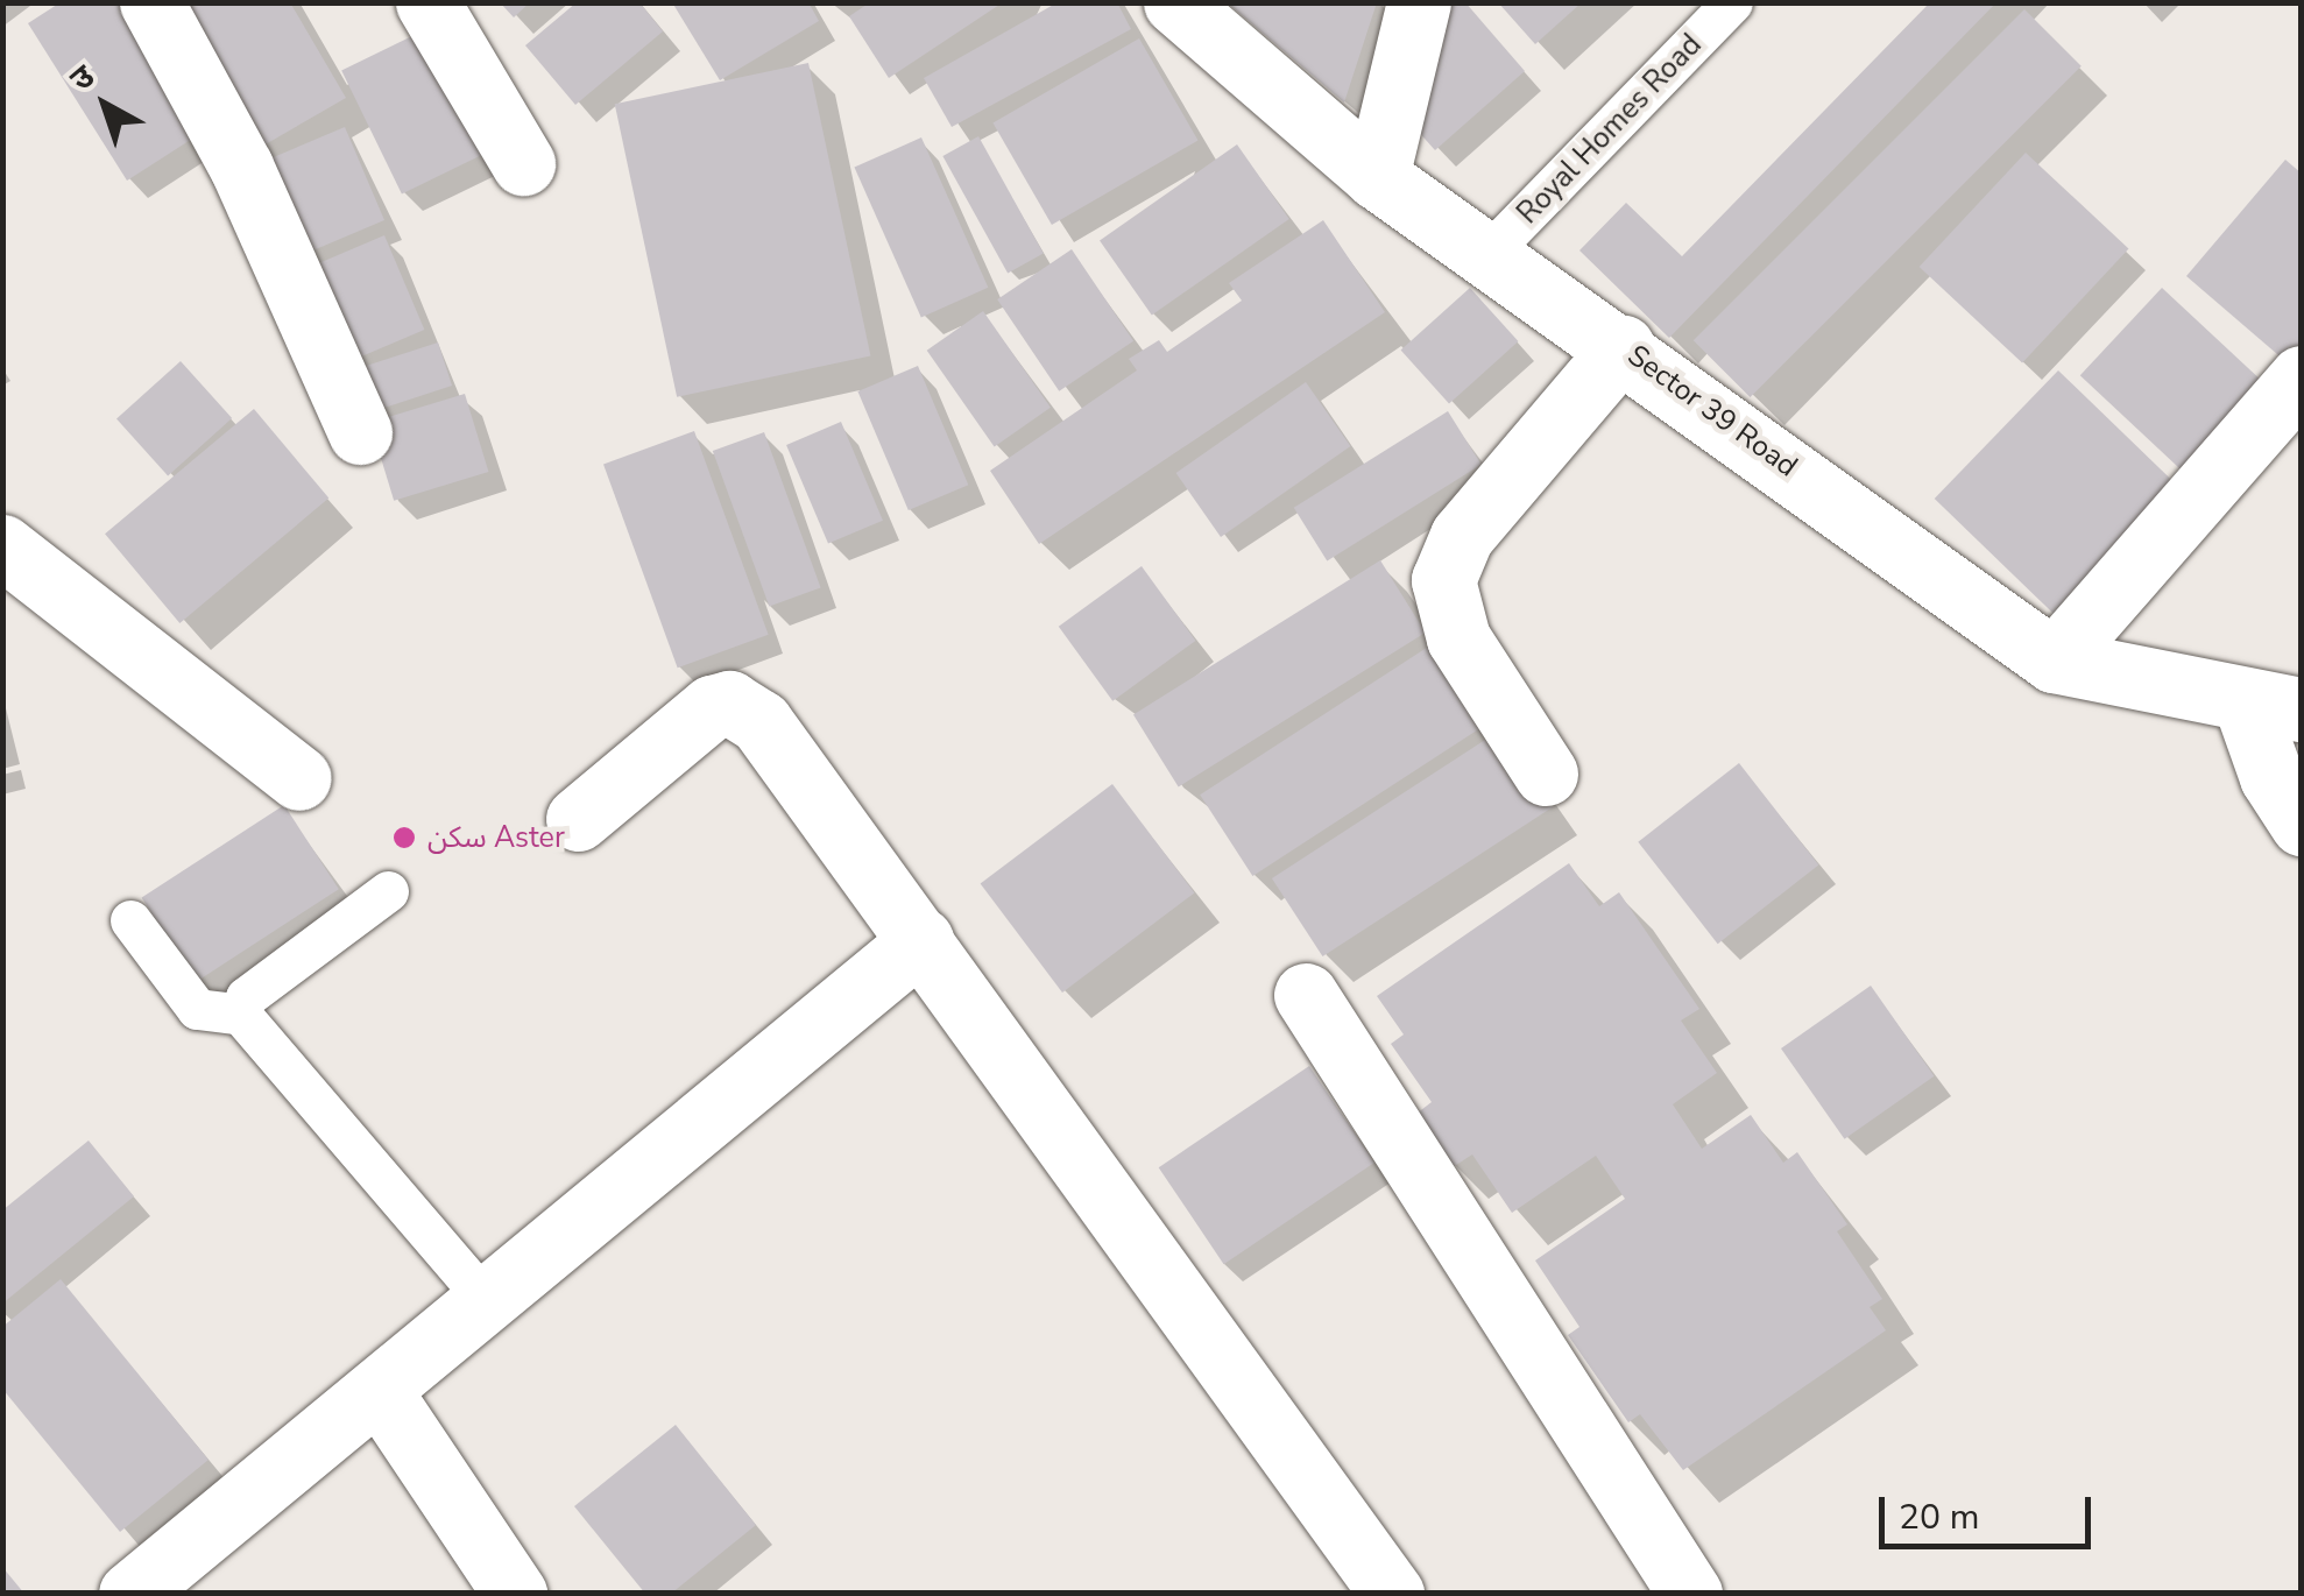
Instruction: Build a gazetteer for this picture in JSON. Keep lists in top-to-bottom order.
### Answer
{
  "streets": {
    "street": ["Sector 39 Road"],
    "lane": ["Royal Homes Road"]
  },
  "crossings": [
    ["Royal Homes Road", "Sector 39 Road"]
  ],
  "places": ["سكن Aster"],
  "scale_bar": "20 m",
  "north": "top left"
}
